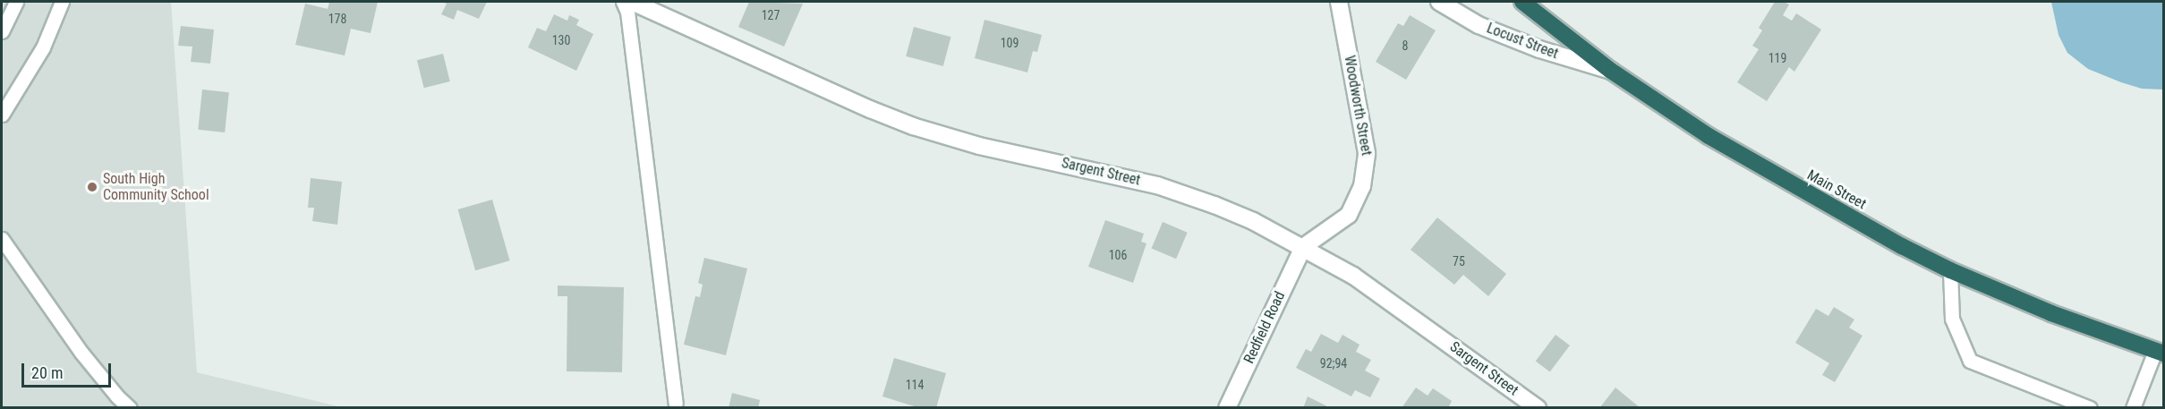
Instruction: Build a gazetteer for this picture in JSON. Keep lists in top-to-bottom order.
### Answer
{
  "streets": {
    "highway": ["Main Street"],
    "street": [
      "Locust Street",
      "Woodworth Street",
      "Sargent Street",
      "Redfield Road"
    ]
  },
  "crossings": [
    ["Locust Street", "Main Street"],
    ["Woodworth Street", "Sargent Street"],
    ["Woodworth Street", "Redfield Road"],
    ["Sargent Street", "Redfield Road"]
  ],
  "places": ["South High Community School"],
  "house_numbers": [
    "127",
    "178",
    "130",
    "109",
    "8",
    "119",
    "106",
    "75",
    "92;94",
    "114"
  ],
  "scale_bar": "20 m"
}
